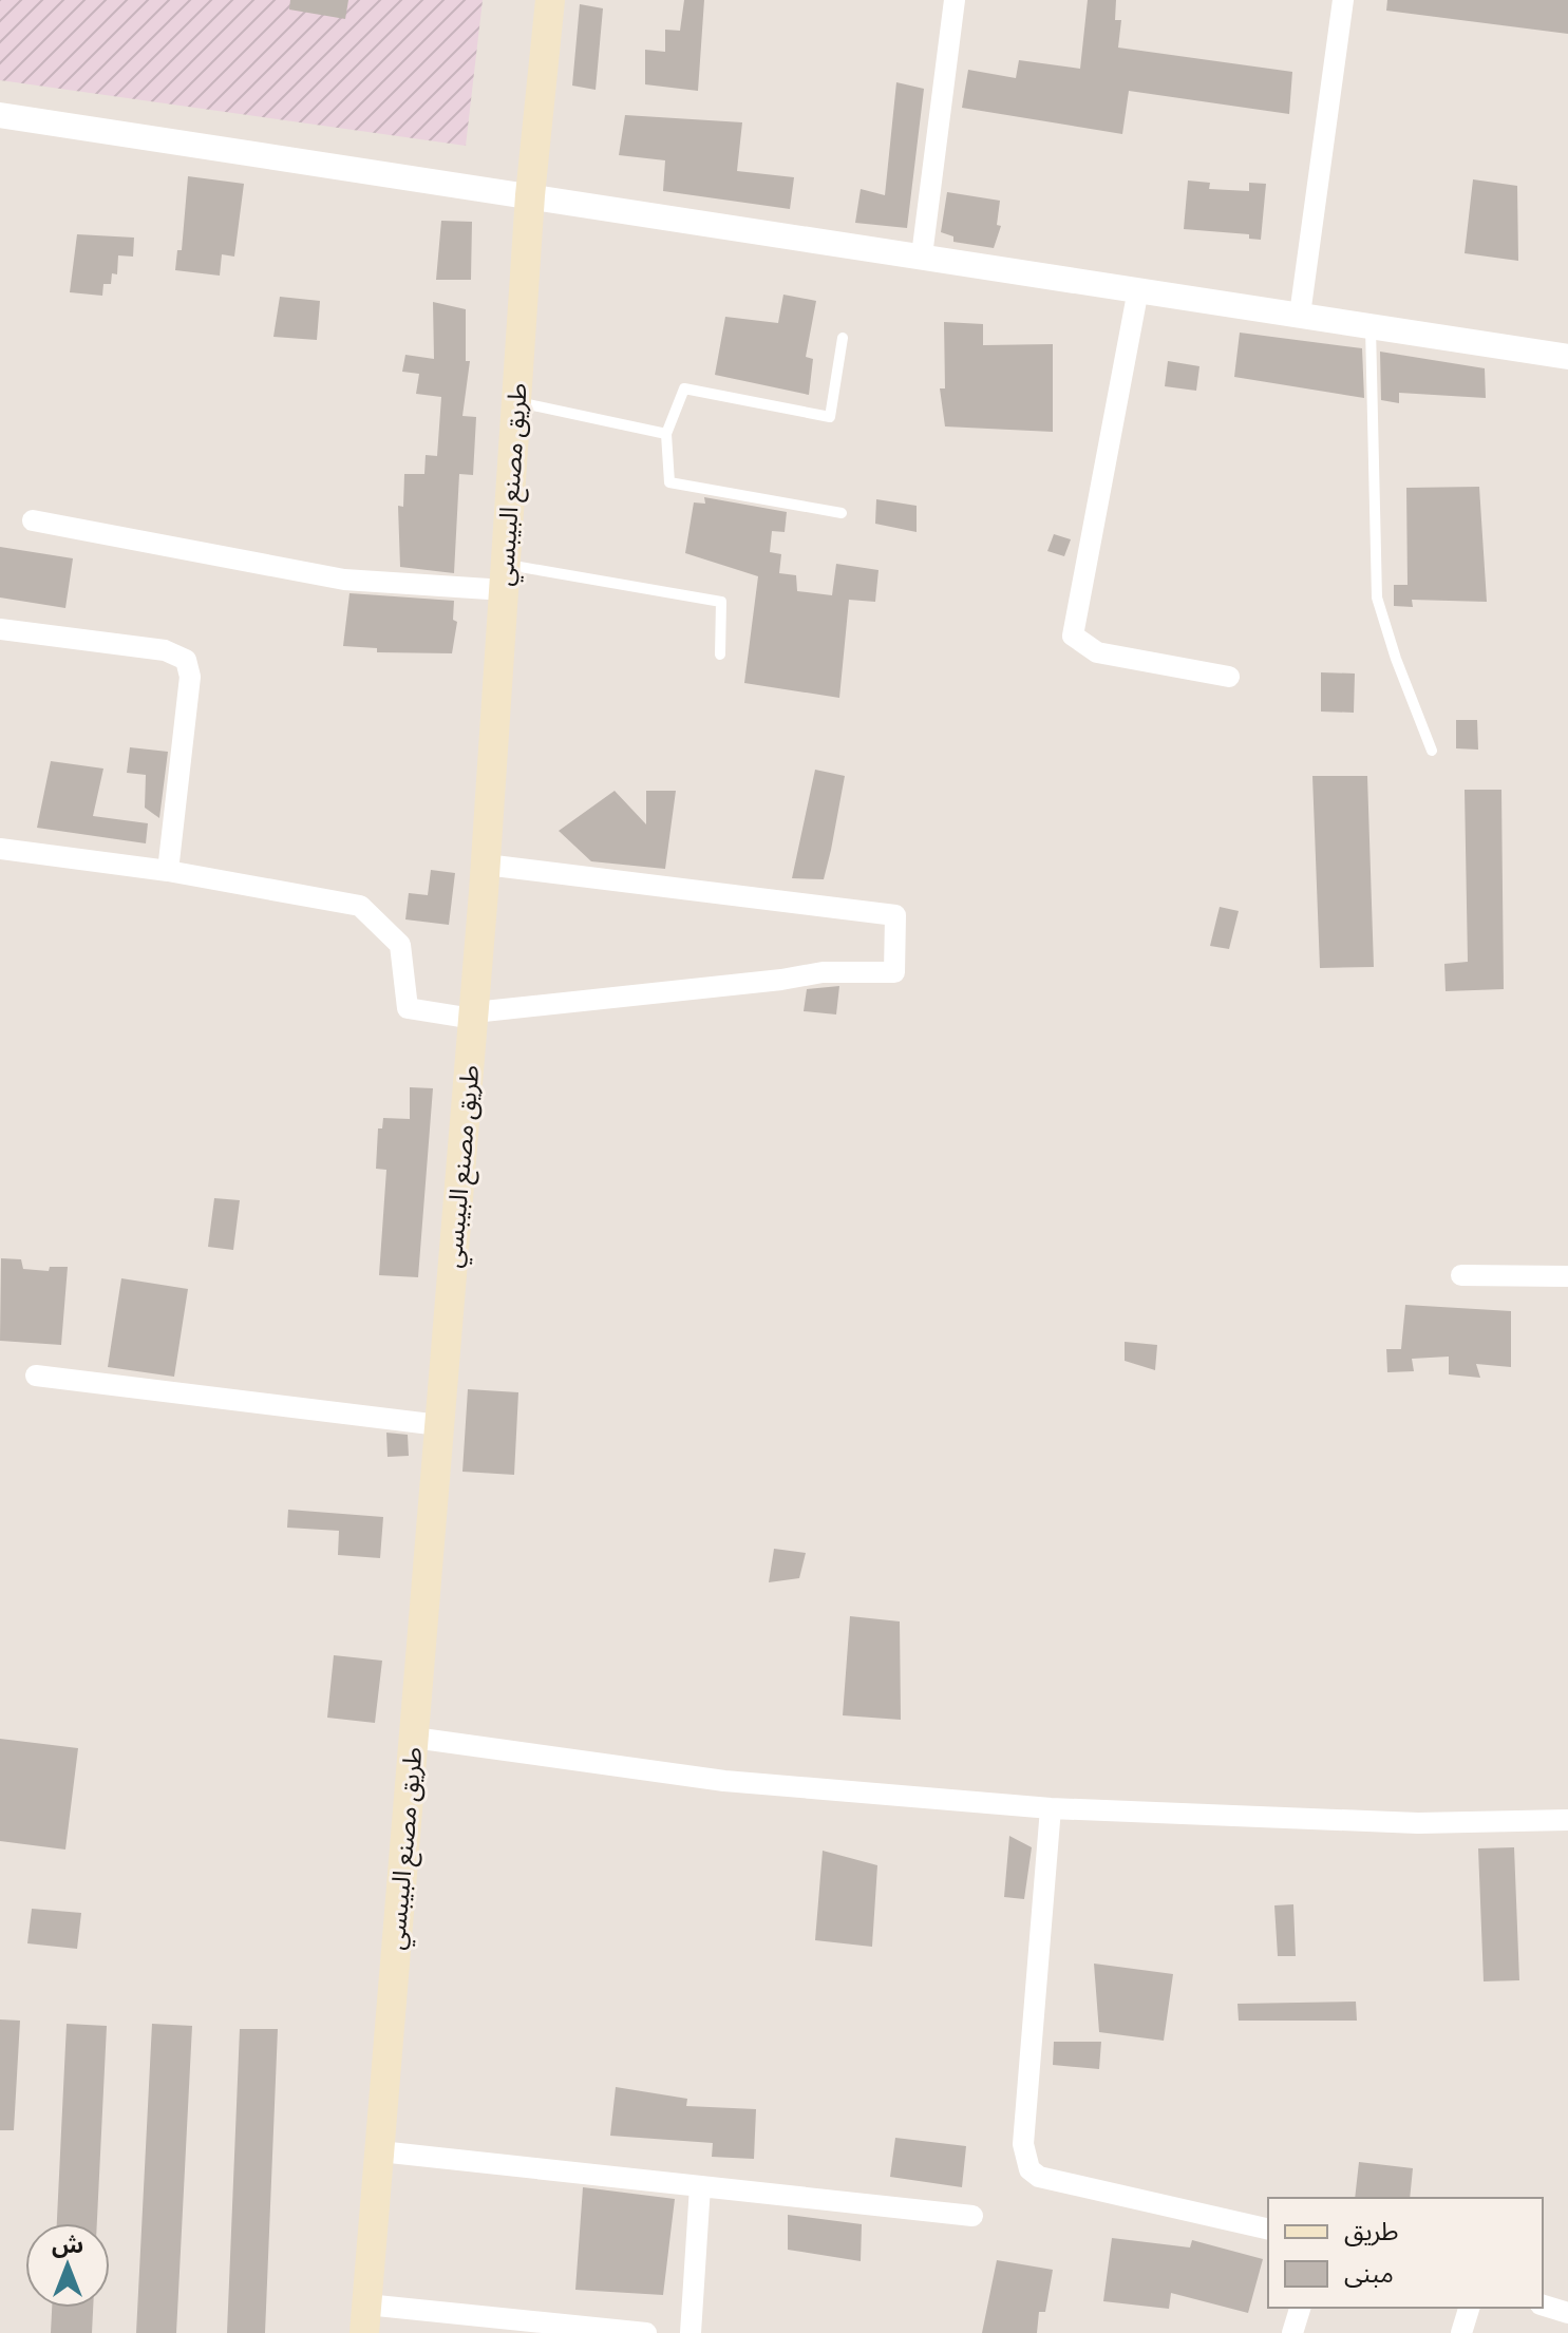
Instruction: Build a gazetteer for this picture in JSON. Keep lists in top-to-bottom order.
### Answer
{
  "streets": {
    "main road": ["طريق مصنع البيبسي"]
  },
  "legend": ["طريق", "مبنى"],
  "north": "top"
}
